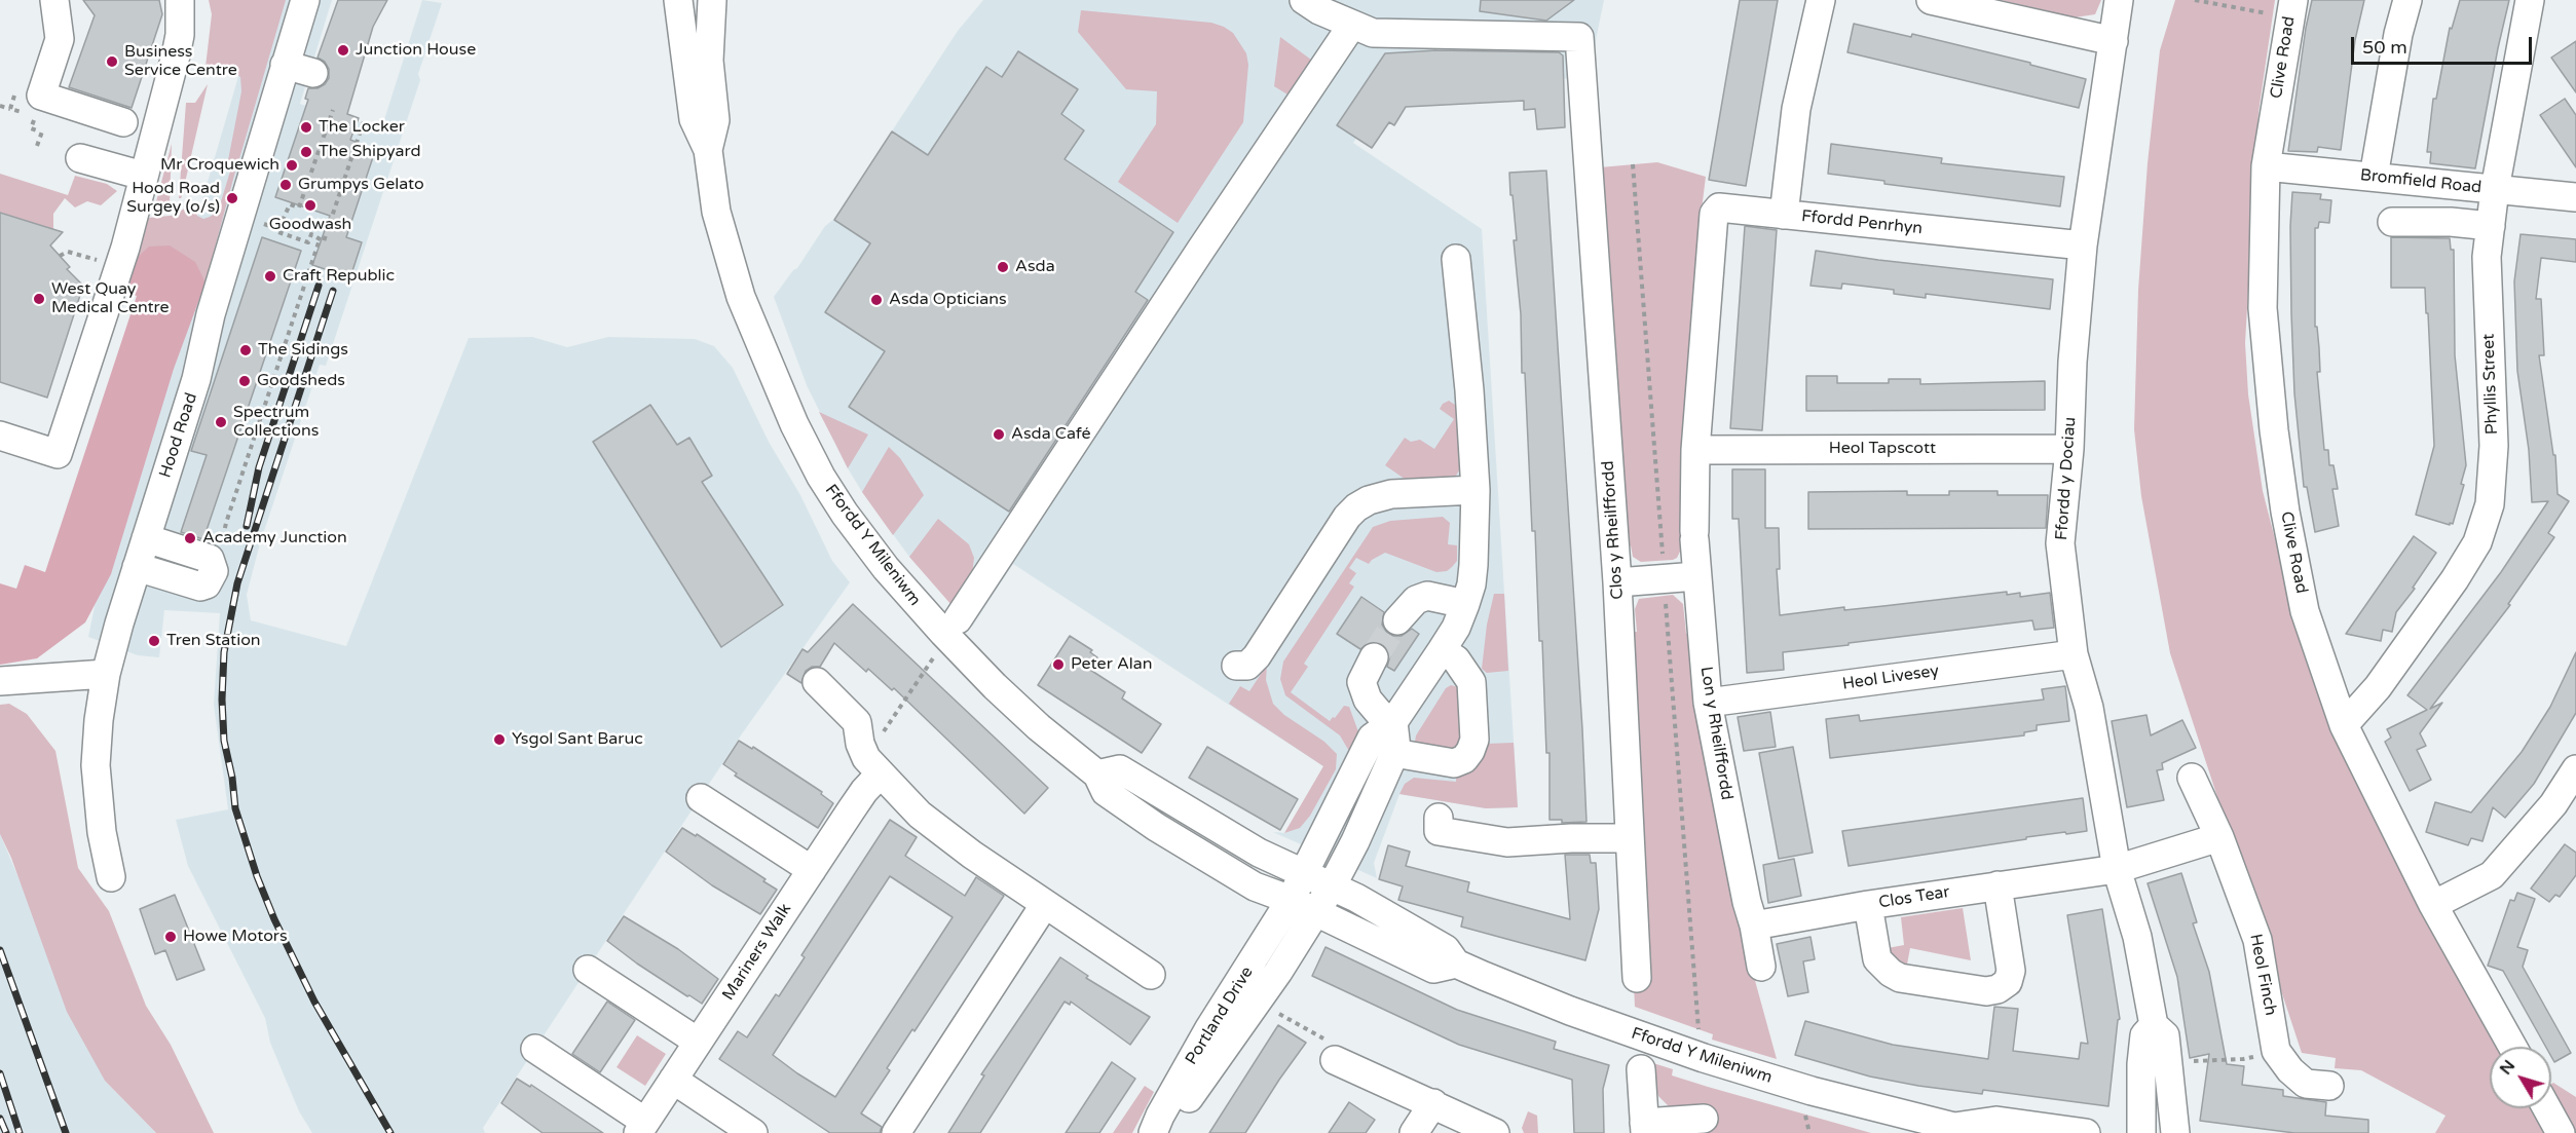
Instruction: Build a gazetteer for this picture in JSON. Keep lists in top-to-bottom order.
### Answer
{
  "streets": {
    "street": [
      "Clive Road",
      "Bromfield Road",
      "Ffordd Penrhyn",
      "Phyllis Street",
      "Hood Road",
      "Heol Tapscott",
      "Ffordd y Dociau",
      "Clos y Rheilffordd",
      "Ffordd Y Mileniwm",
      "Heol Livesey",
      "Lon y Rheilffordd",
      "Clos Tear",
      "Mariners Walk",
      "Heol Finch",
      "Portland Drive"
    ]
  },
  "crossings": [
    ["Clive Road", "Bromfield Road"],
    ["Clive Road", "Phyllis Street"],
    ["Bromfield Road", "Phyllis Street"],
    ["Ffordd Penrhyn", "Ffordd y Dociau"],
    ["Ffordd Penrhyn", "Lon y Rheilffordd"],
    ["Heol Tapscott", "Ffordd y Dociau"],
    ["Heol Tapscott", "Lon y Rheilffordd"],
    ["Ffordd y Dociau", "Heol Livesey"],
    ["Ffordd y Dociau", "Clos Tear"],
    ["Ffordd Y Mileniwm", "Portland Drive"],
    ["Heol Livesey", "Lon y Rheilffordd"],
    ["Lon y Rheilffordd", "Clos Tear"]
  ],
  "places": [
    "Junction House",
    "Business Service Centre",
    "The Locker",
    "The Shipyard",
    "Mr Croquewich",
    "Grumpys Gelato",
    "Hood Road Surgey (o/s)",
    "Goodwash",
    "Asda",
    "Craft Republic",
    "West Quay Medical Centre",
    "Asda Opticians",
    "The Sidings",
    "Goodsheds",
    "Spectrum Collections",
    "Asda Café",
    "Academy Junction",
    "Tren Station",
    "Peter Alan",
    "Ysgol Sant Baruc",
    "Howe Motors"
  ],
  "scale_bar": "50 m",
  "north": "top left"
}
